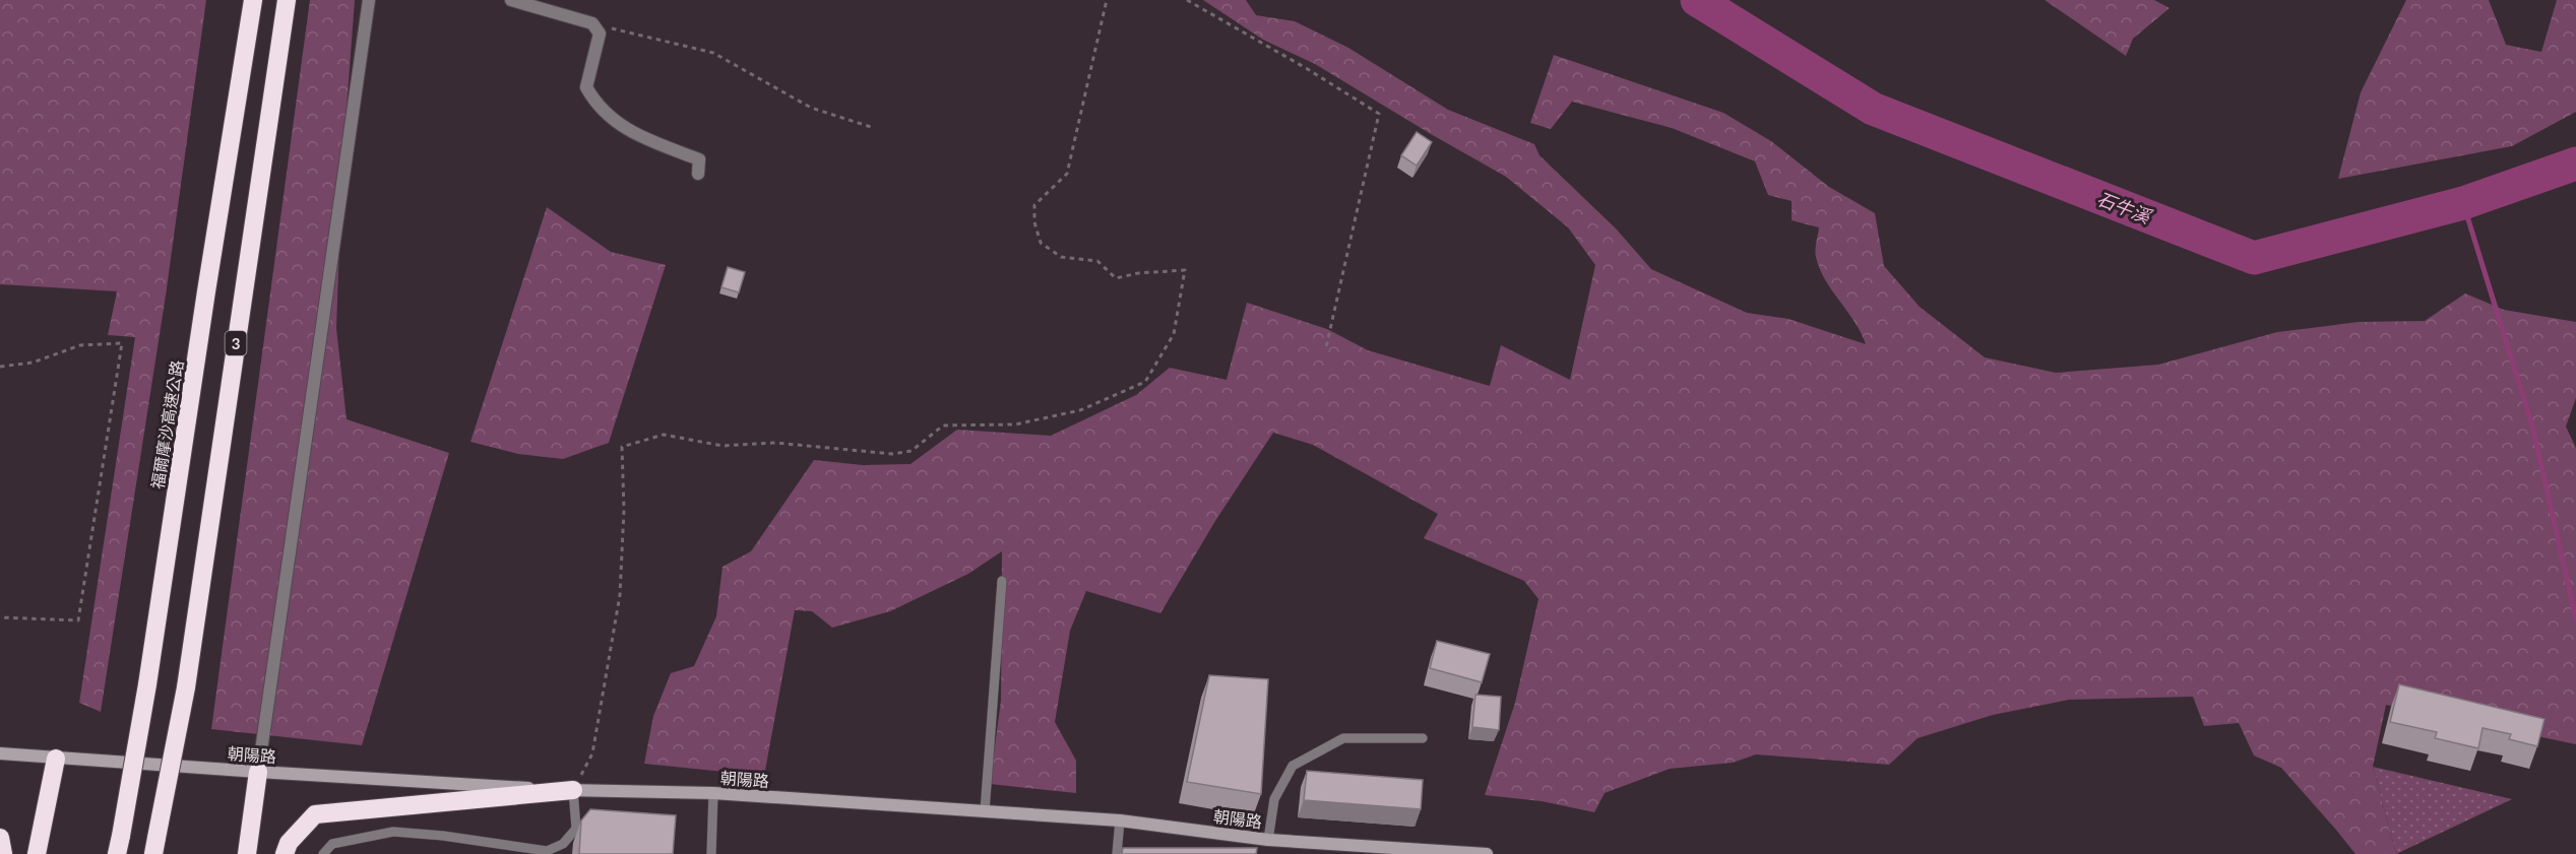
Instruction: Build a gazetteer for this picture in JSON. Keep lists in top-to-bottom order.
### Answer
{
  "streets": {
    "highway": ["3", "福爾摩沙高速公路"],
    "main road": ["朝陽路"]
  },
  "water": ["石牛溪"]
}
